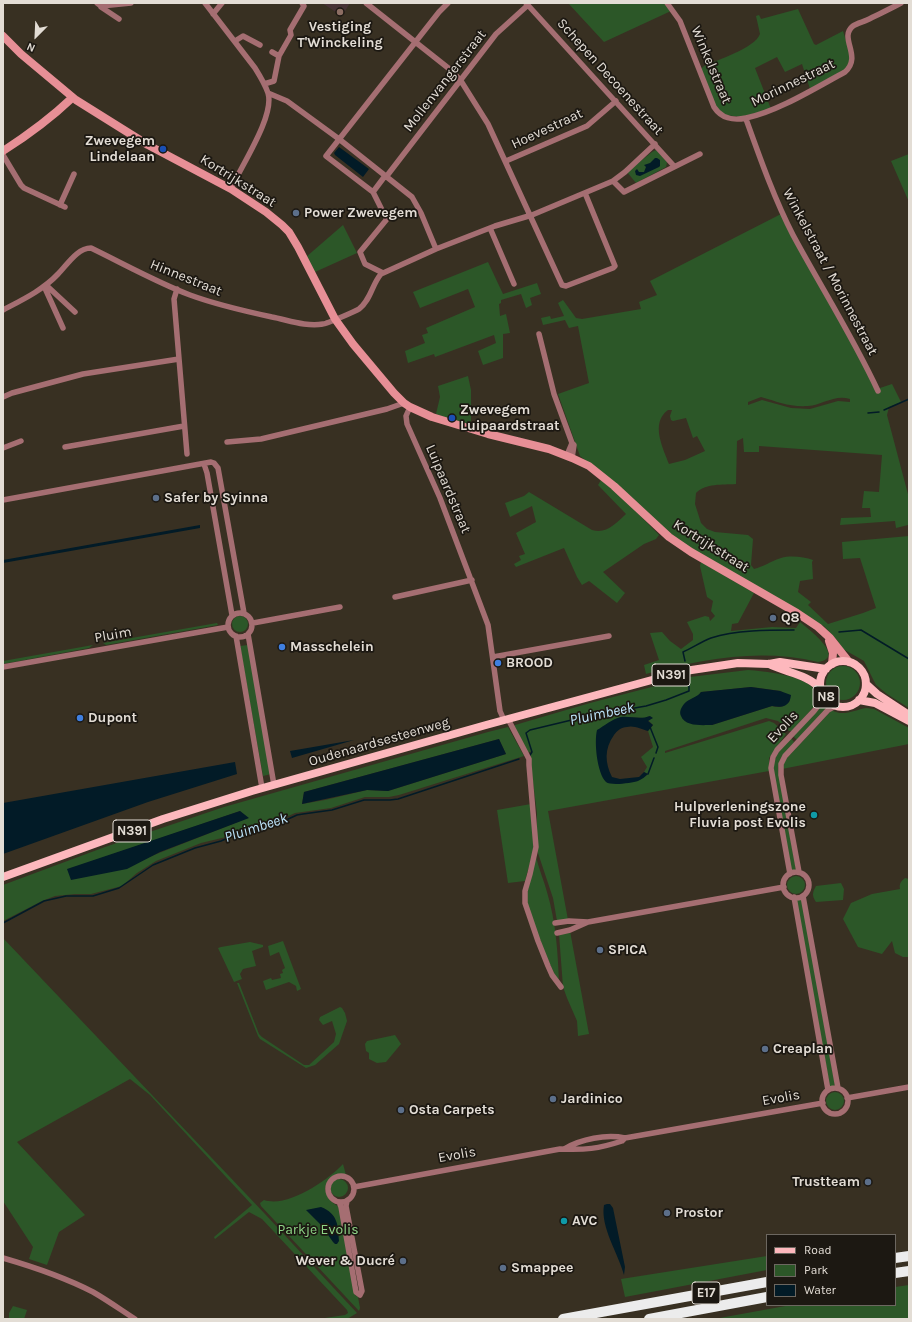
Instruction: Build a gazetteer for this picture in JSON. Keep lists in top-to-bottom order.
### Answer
{
  "streets": {
    "highway": ["E17"],
    "main road": [
      "Kortrijkstraat",
      "N391",
      "N8",
      "Oudenaardsesteenweg"
    ],
    "street": [
      "Winkelstraat",
      "Schepen Decoenestraat",
      "Mollenvangerstraat",
      "Morinnestraat",
      "Hoevestraat",
      "Winkelstraat / Morinnestraat",
      "Hinnestraat",
      "Luipaardstraat",
      "Pluim",
      "Evolis"
    ]
  },
  "crossings": [
    ["Winkelstraat", "Morinnestraat"],
    ["Winkelstraat", "Winkelstraat / Morinnestraat"],
    ["Schepen Decoenestraat", "Mollenvangerstraat"],
    ["Schepen Decoenestraat", "Hoevestraat"],
    ["Morinnestraat", "Winkelstraat / Morinnestraat"],
    ["Kortrijkstraat", "Hinnestraat"],
    ["Kortrijkstraat", "Luipaardstraat"],
    ["Kortrijkstraat", "N8"],
    ["Kortrijkstraat", "Evolis"],
    ["Kortrijkstraat", "Oudenaardsesteenweg"],
    ["Luipaardstraat", "Oudenaardsesteenweg"],
    ["N8", "Evolis"],
    ["N8", "Oudenaardsesteenweg"],
    ["Evolis", "Oudenaardsesteenweg"]
  ],
  "water": ["Pluimbeek"],
  "parks": ["Parkje Evolis"],
  "places": [
    "Vestiging T'Winckeling",
    "Zwevegem Lindelaan",
    "Power Zwevegem",
    "Zwevegem Luipaardstraat",
    "Safer by Syinna",
    "Q8",
    "Masschelein",
    "BROOD",
    "Dupont",
    "Hulpverleningszone Fluvia post Evolis",
    "SPICA",
    "Creaplan",
    "Jardinico",
    "Osta Carpets",
    "Trustteam",
    "Prostor",
    "AVC",
    "Wever & Ducré",
    "Smappee"
  ],
  "legend": ["Road", "Park", "Water"],
  "north": "bottom left"
}
